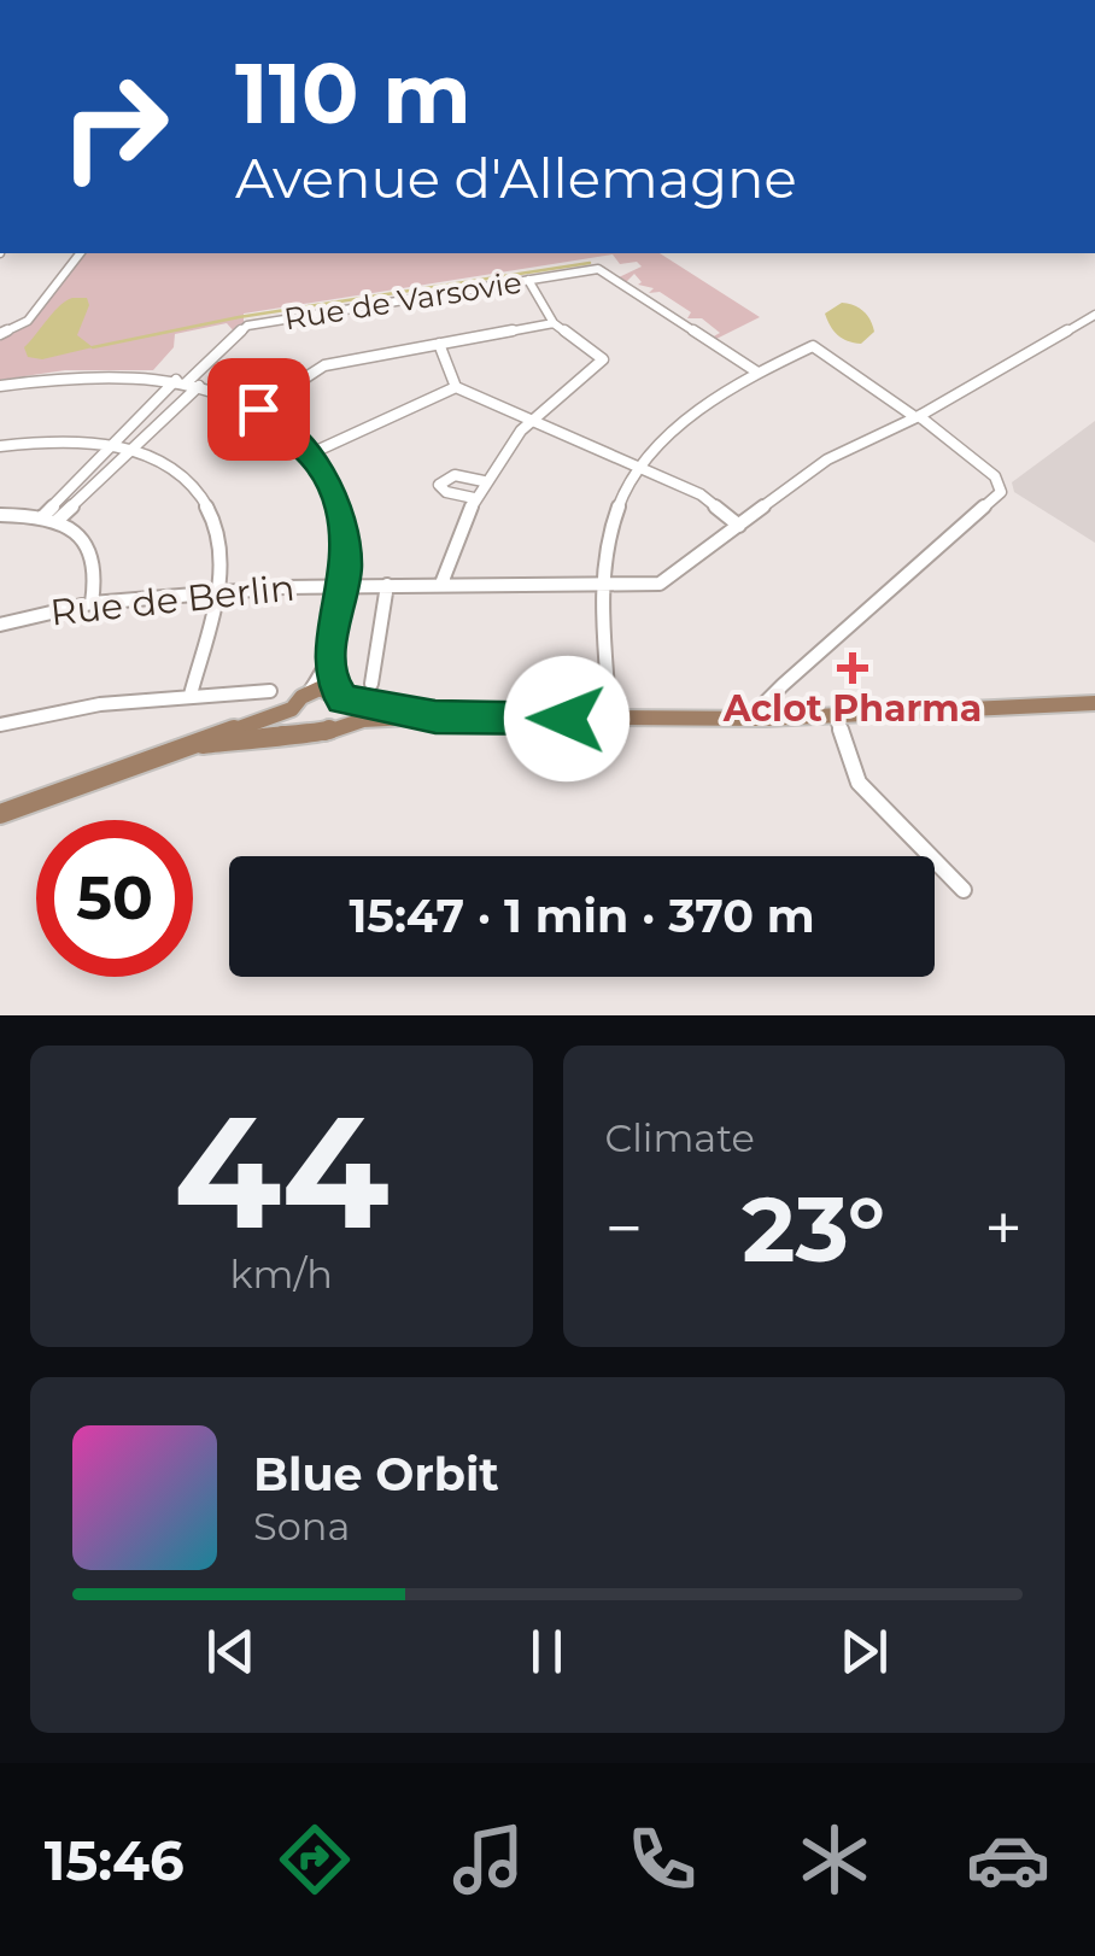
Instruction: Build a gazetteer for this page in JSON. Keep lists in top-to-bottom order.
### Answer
{
  "streets": {
    "street": ["Rue de Varsovie", "Rue de Berlin"]
  },
  "places": {
    "health": ["Aclot Pharma"]
  },
  "page": {
    "turn": ["110 m", "Avenue d'Allemagne"],
    "limit": "50",
    "trip": "15:47 · 1 min · 370 m",
    "tile": [
      ["44", "km/h"],
      "Climate"
    ],
    "heat": ["−", "23°", "+"],
    "song": ["Blue Orbit", "Sona"],
    "tabs": "15:46"
  }
}
